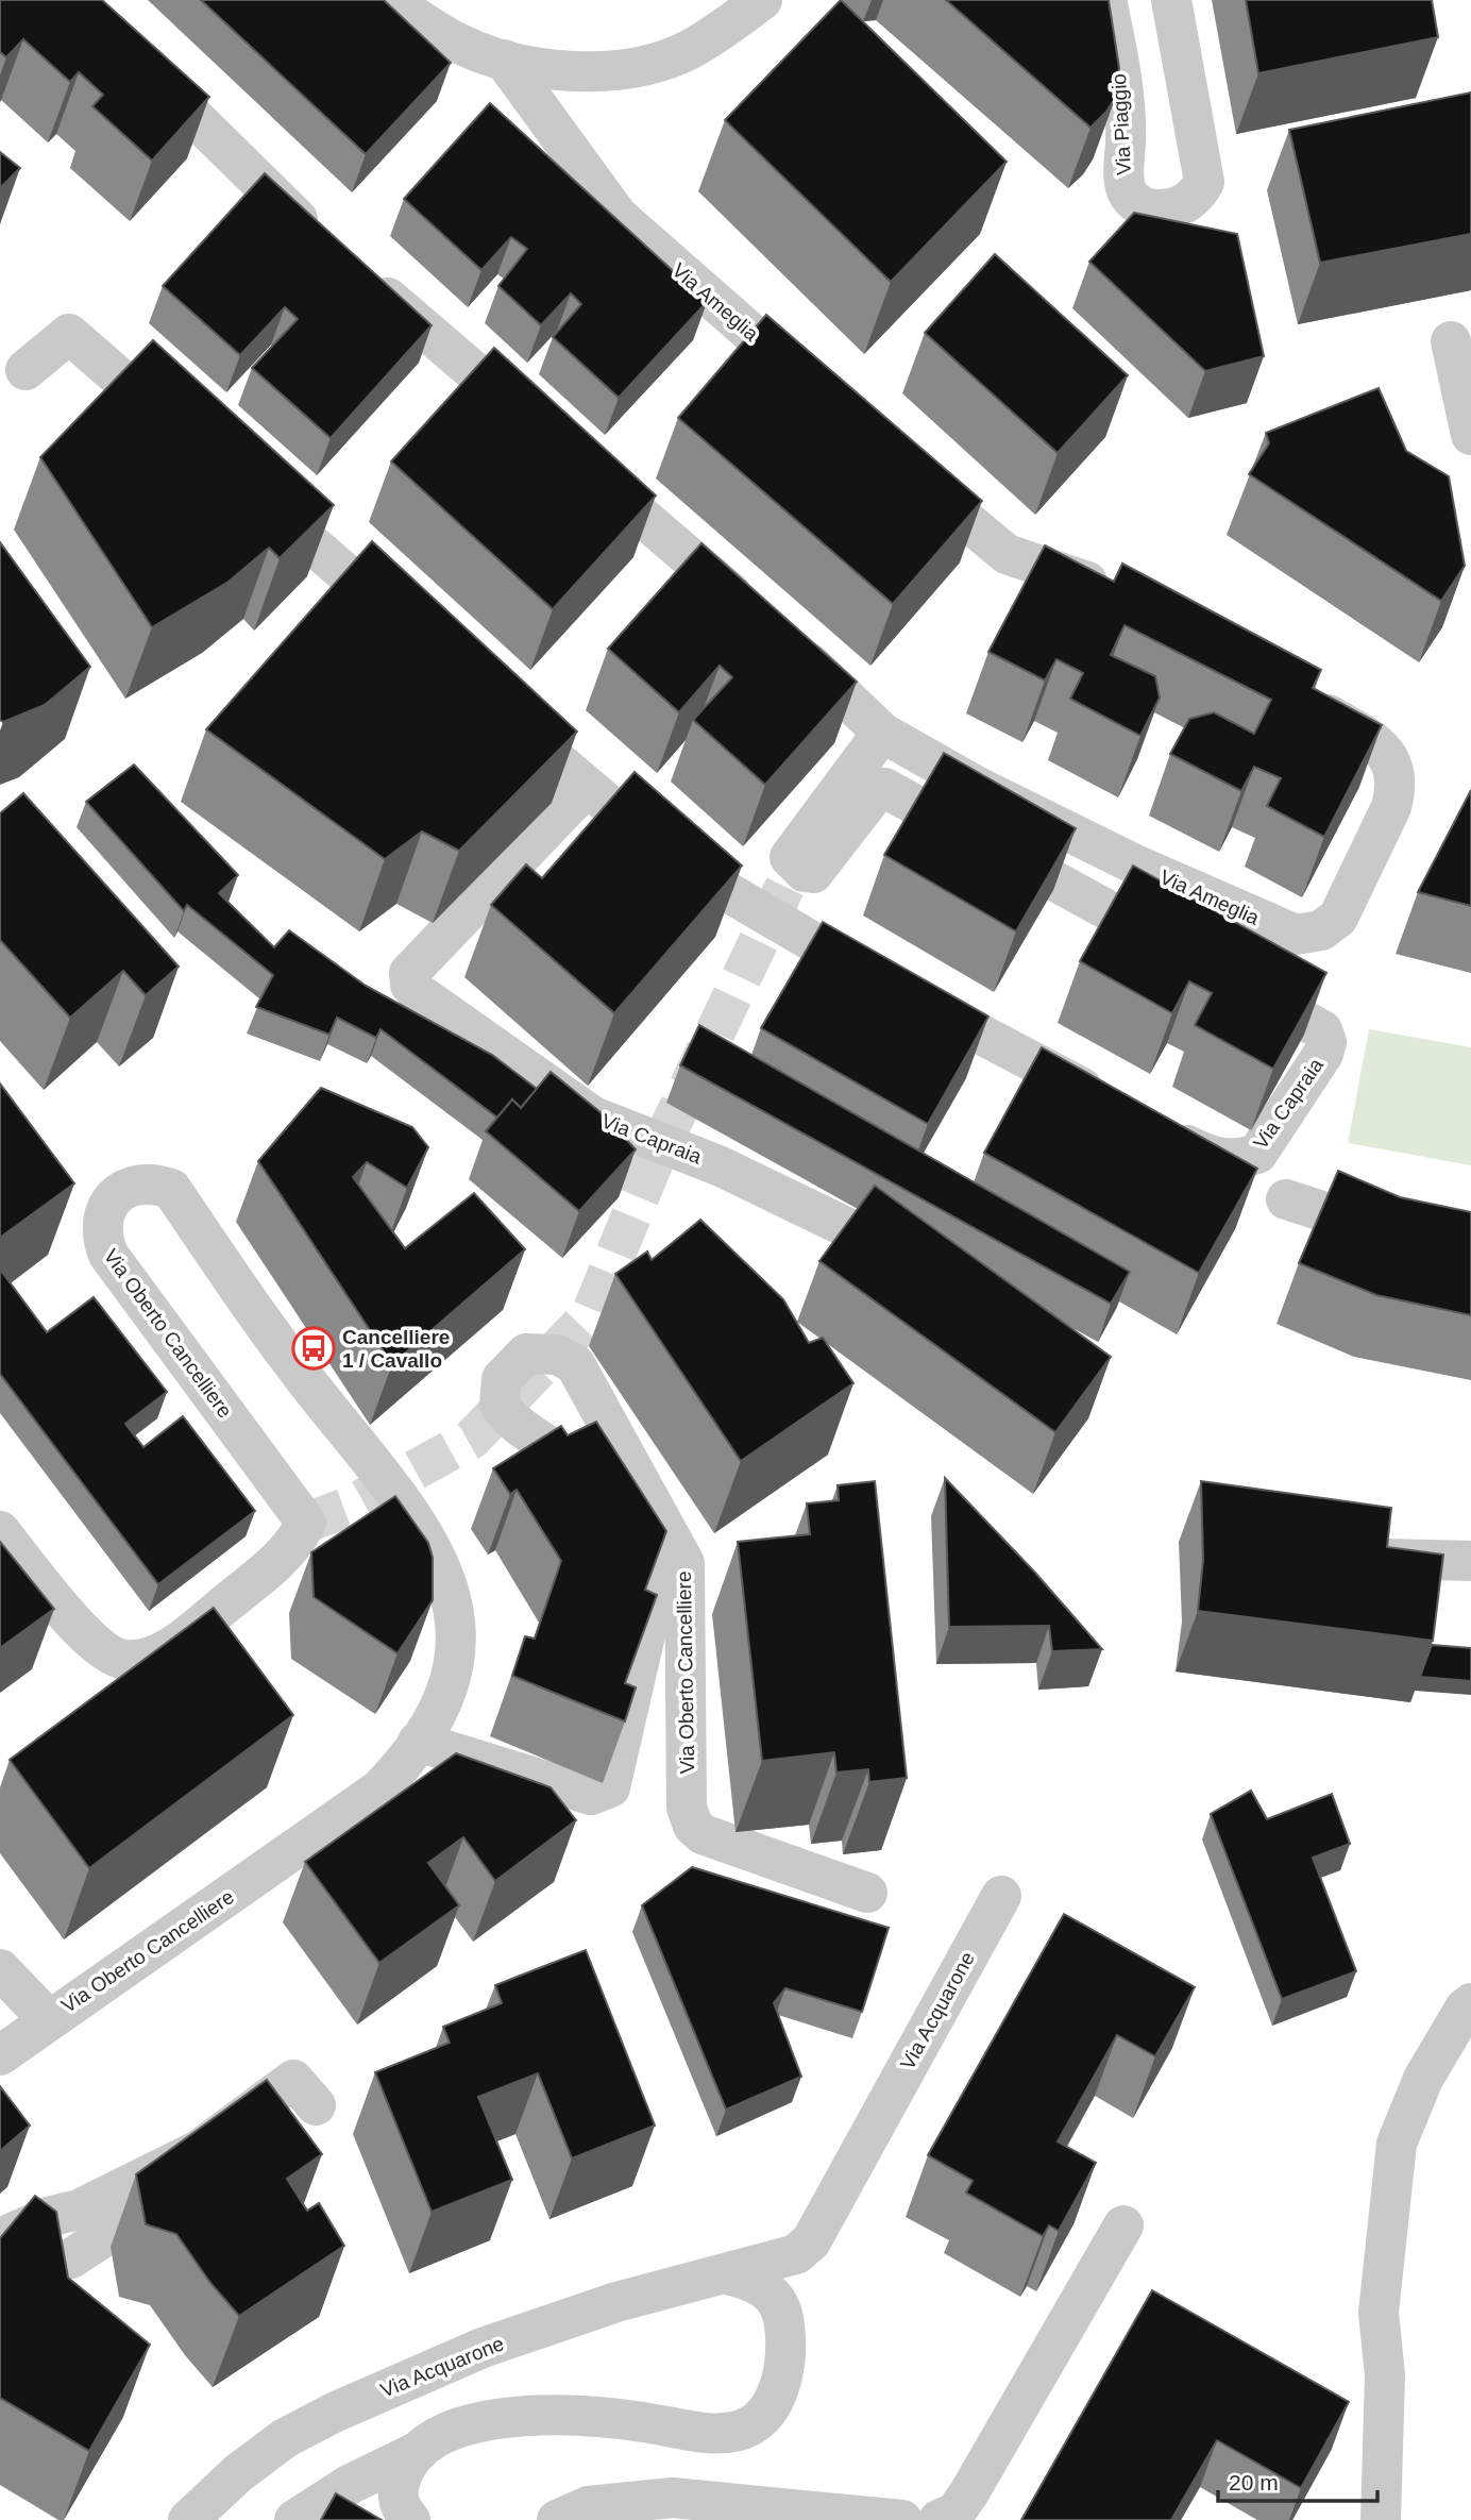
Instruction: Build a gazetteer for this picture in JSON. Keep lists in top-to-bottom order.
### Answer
{
  "streets": {
    "street": [
      "Via Piaggio",
      "Via Ameglia",
      "Via Capraia",
      "Via Oberto Cancelliere",
      "Via Acquarone"
    ]
  },
  "places": {
    "bus stop": ["Cancelliere 1 / Cavallo"]
  },
  "scale_bar": "20 m"
}
